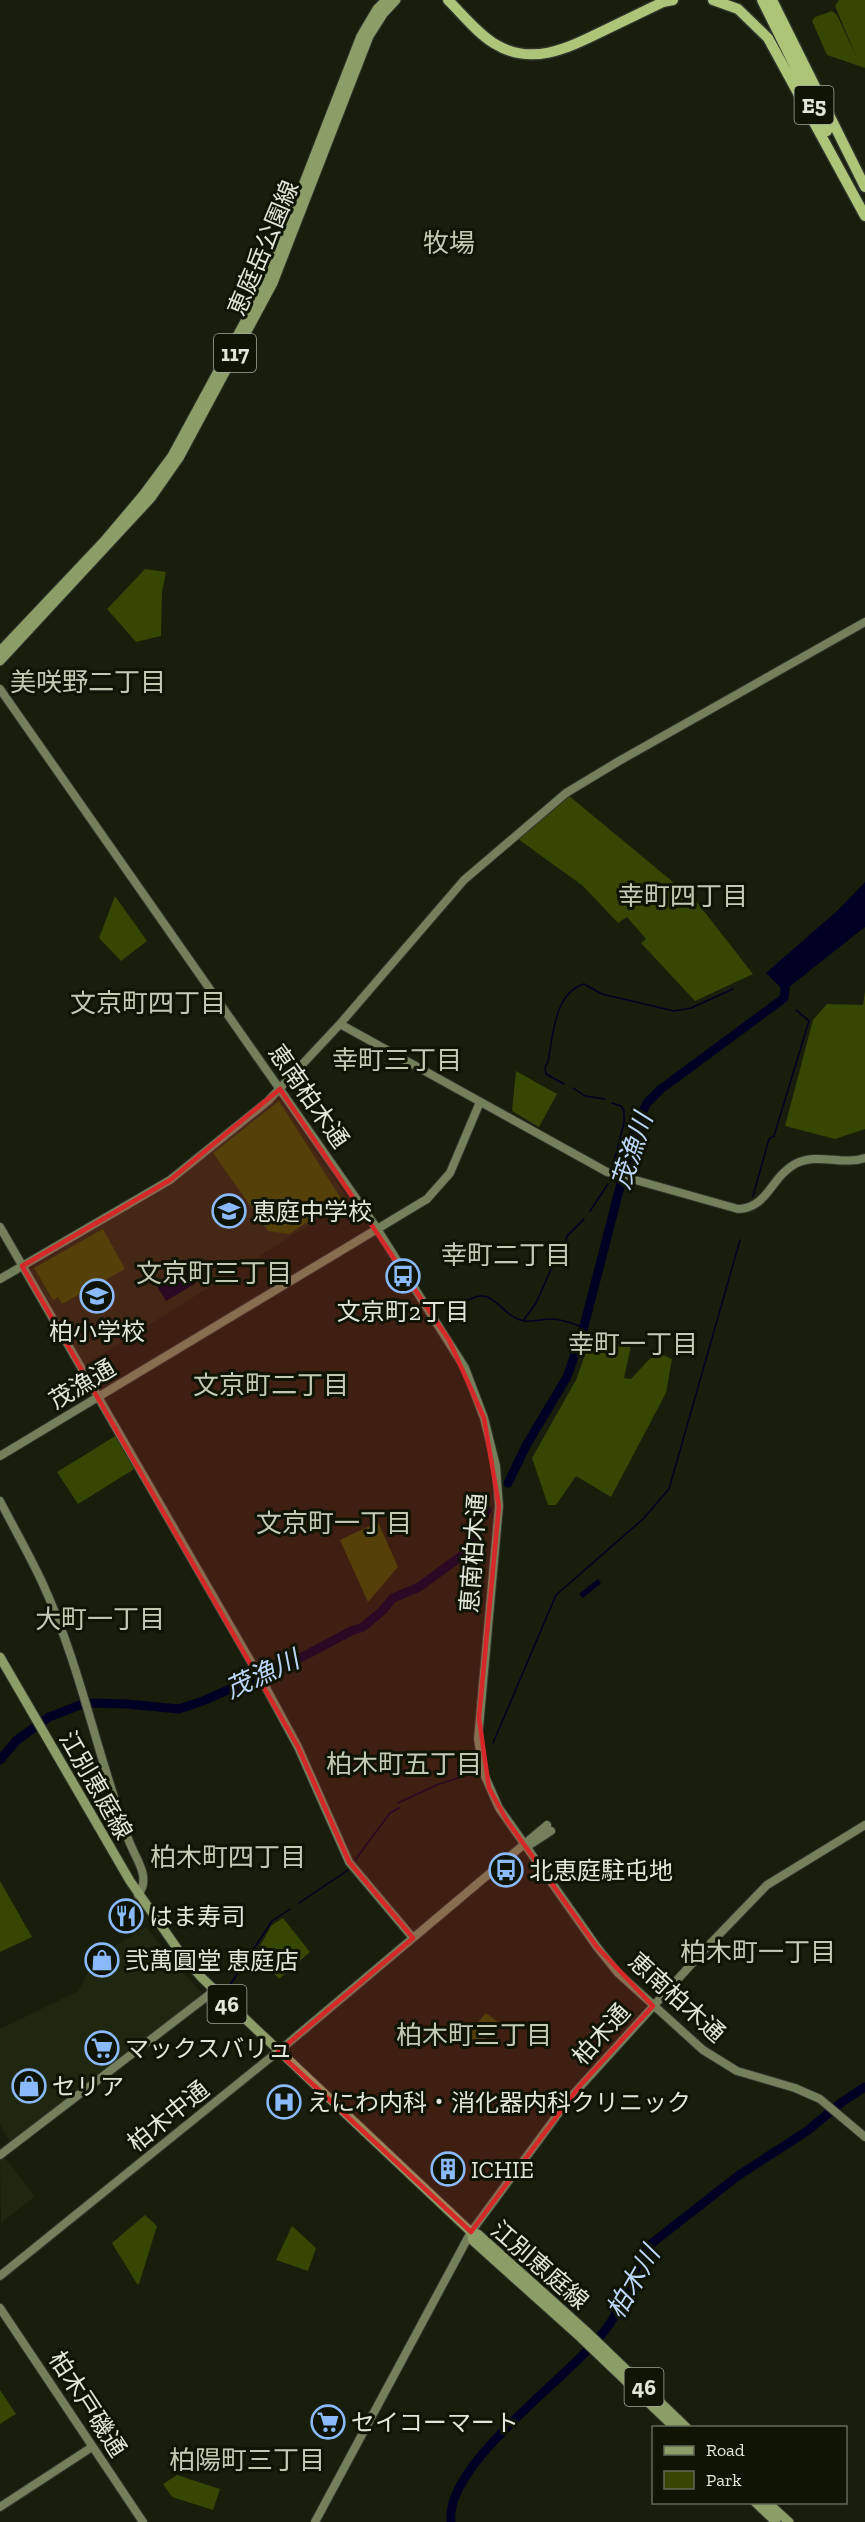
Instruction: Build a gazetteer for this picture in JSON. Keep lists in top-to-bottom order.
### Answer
{
  "streets": {
    "highway": ["E5"],
    "main road": [
      "恵庭岳公園線",
      "117",
      "江別恵庭線",
      "46"
    ],
    "street": [
      "恵南柏木通",
      "茂漁通",
      "柏木通",
      "柏木中通",
      "柏木戸磯通"
    ]
  },
  "crossings": [
    ["恵南柏木通", "茂漁通"],
    ["恵南柏木通", "柏木通"],
    ["恵南柏木通", "柏木中通"],
    ["江別恵庭線", "柏木通"],
    ["江別恵庭線", "柏木中通"]
  ],
  "districts": [
    "牧場",
    "美咲野二丁目",
    "幸町四丁目",
    "文京町四丁目",
    "幸町三丁目",
    "幸町二丁目",
    "文京町三丁目",
    "幸町一丁目",
    "文京町二丁目",
    "文京町一丁目",
    "大町一丁目",
    "柏木町五丁目",
    "柏木町四丁目",
    "柏木町一丁目",
    "柏木町三丁目",
    "柏陽町三丁目"
  ],
  "water": ["茂漁川", "柏木川"],
  "places": {
    "school or university": ["恵庭中学校", "柏小学校"],
    "bus stop": ["文京町2丁目", "北恵庭駐屯地"],
    "restaurant": ["はま寿司"],
    "shop": ["弐萬圓堂 恵庭店", "セリア"],
    "supermarket": ["マックスバリュ", "セイコーマート"],
    "hospital": ["えにわ内科・消化器内科クリニック"],
    "building": ["ICHIE"]
  },
  "legend": ["Road", "Park"]
}
